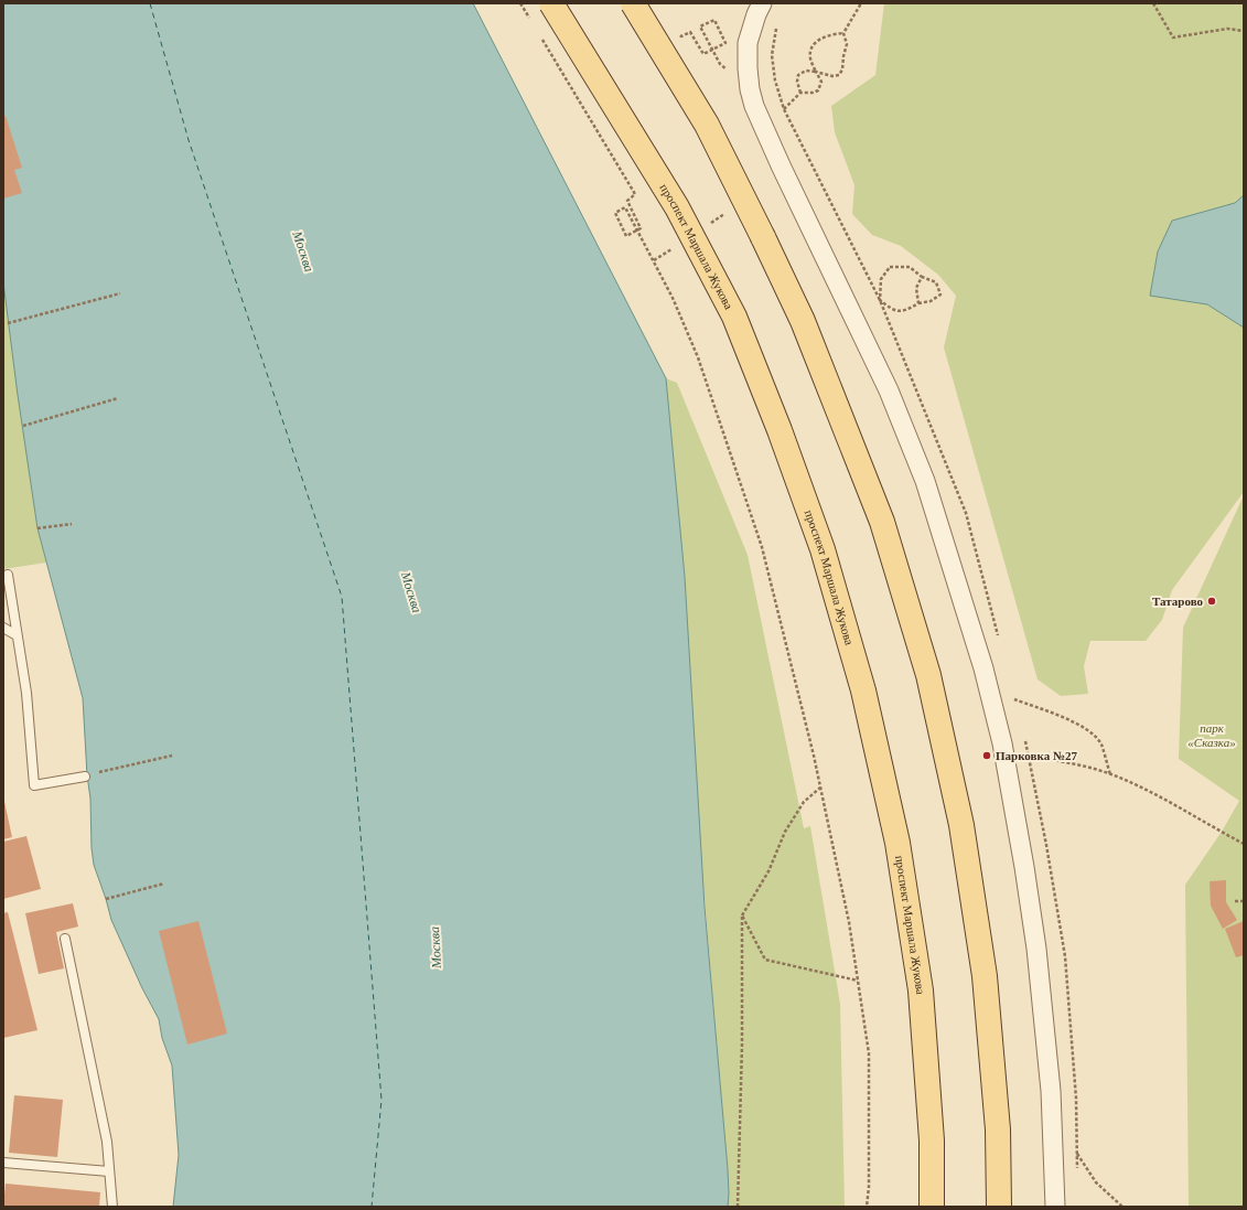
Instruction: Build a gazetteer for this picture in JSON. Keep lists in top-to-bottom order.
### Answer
{
  "streets": {
    "main road": ["проспект Маршала Жукова"]
  },
  "water": ["Москва"],
  "parks": ["парк «Сказка»"],
  "places": ["Татарово", "Парковка №27"]
}
